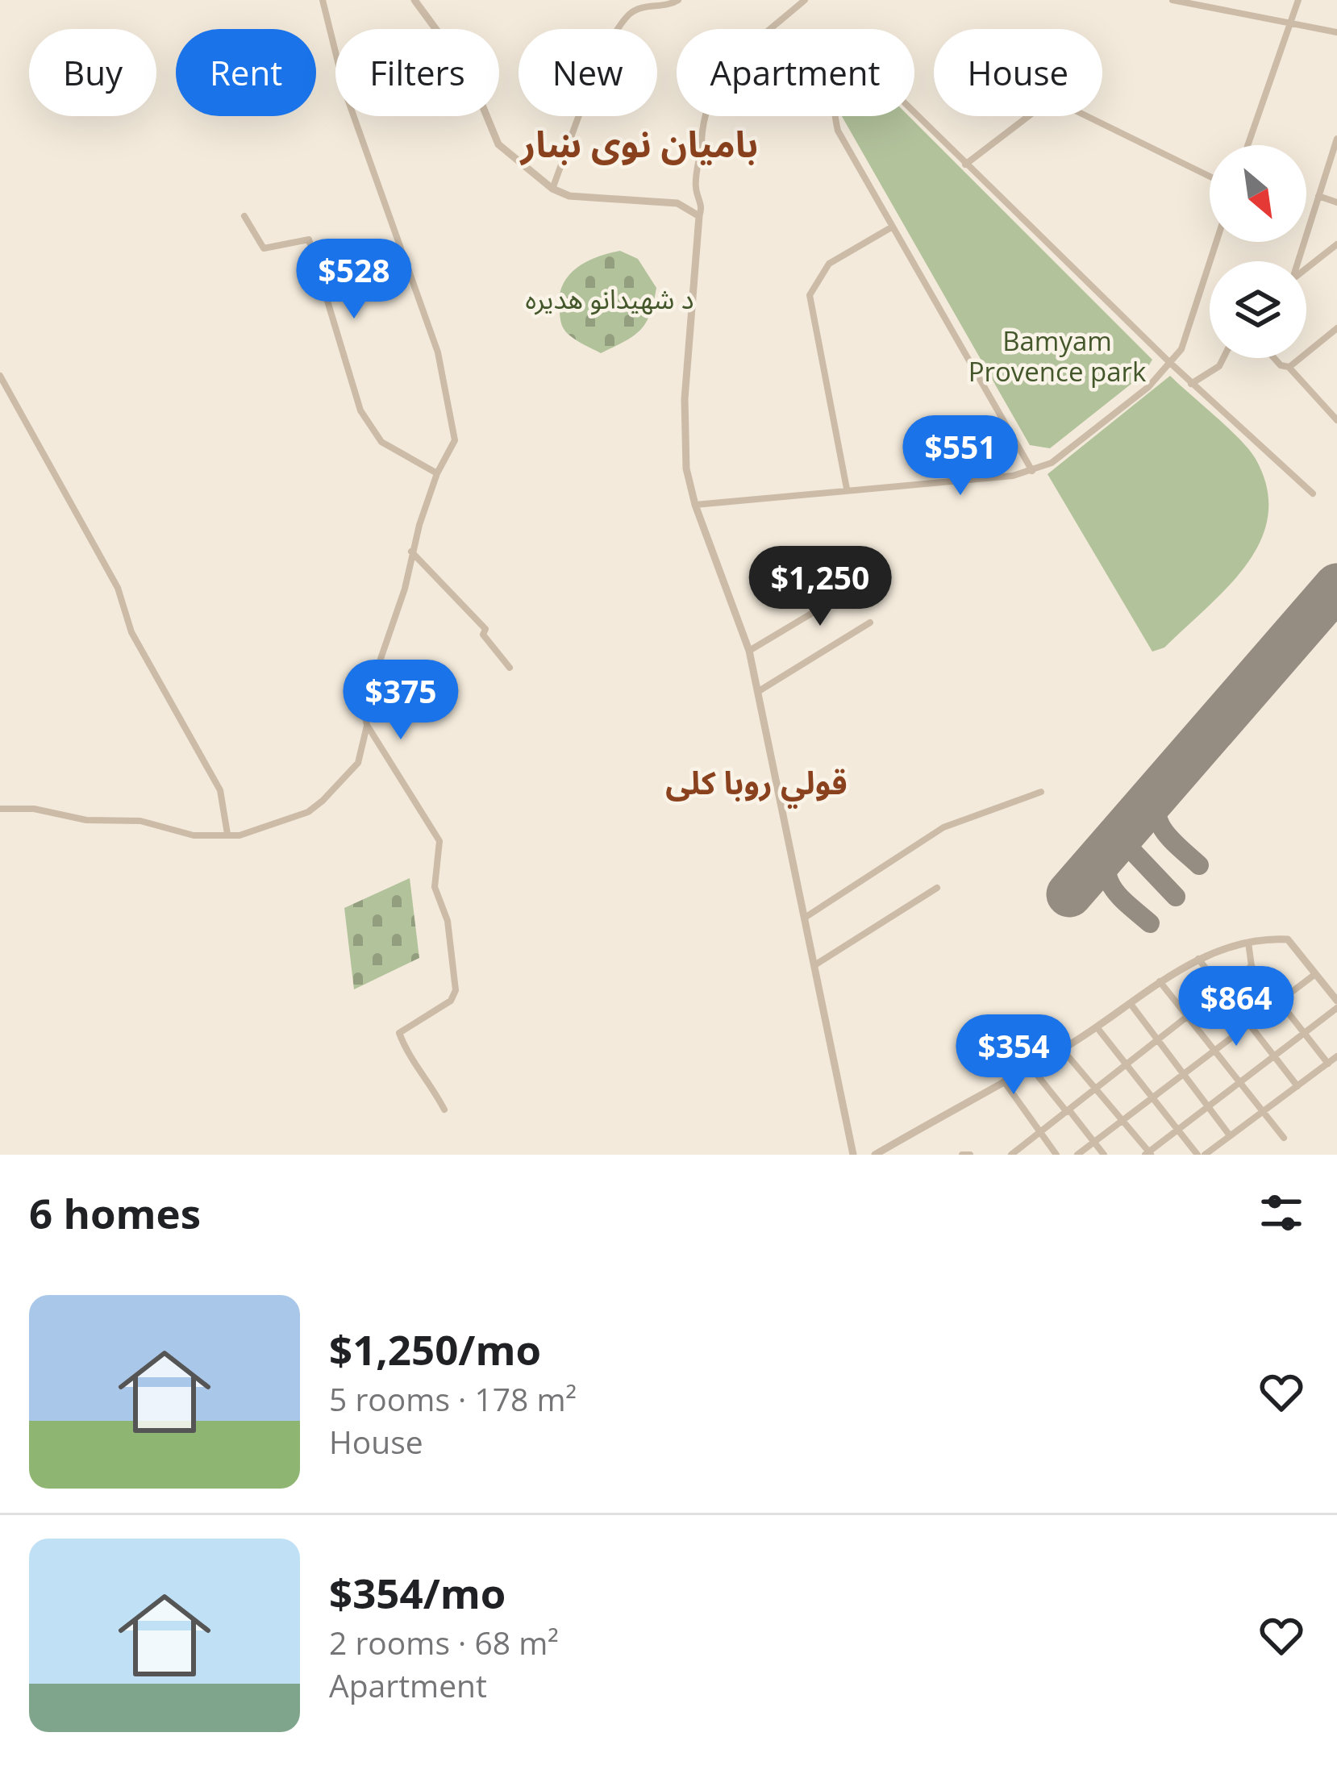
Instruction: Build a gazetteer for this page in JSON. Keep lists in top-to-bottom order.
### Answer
{
  "districts": ["باميان نوی ښار", "قولي روبا کلی"],
  "parks": ["د شهیدانو هدیره", "Bamyam Provence park"],
  "north": "bottom right",
  "page": {
    "chip": [
      "Buy",
      "Rent",
      "Filters",
      "New",
      "Apartment",
      "House"
    ],
    "price": [
      "$528",
      "$551",
      "$1,250",
      "$375",
      "$864",
      "$354"
    ],
    "heading": "6 homes",
    "list": [
      {
        "name": "$1,250/mo",
        "note": "5 rooms · 178 m² · House"
      },
      {
        "name": "$354/mo",
        "note": "2 rooms · 68 m² · Apartment"
      }
    ]
  }
}
